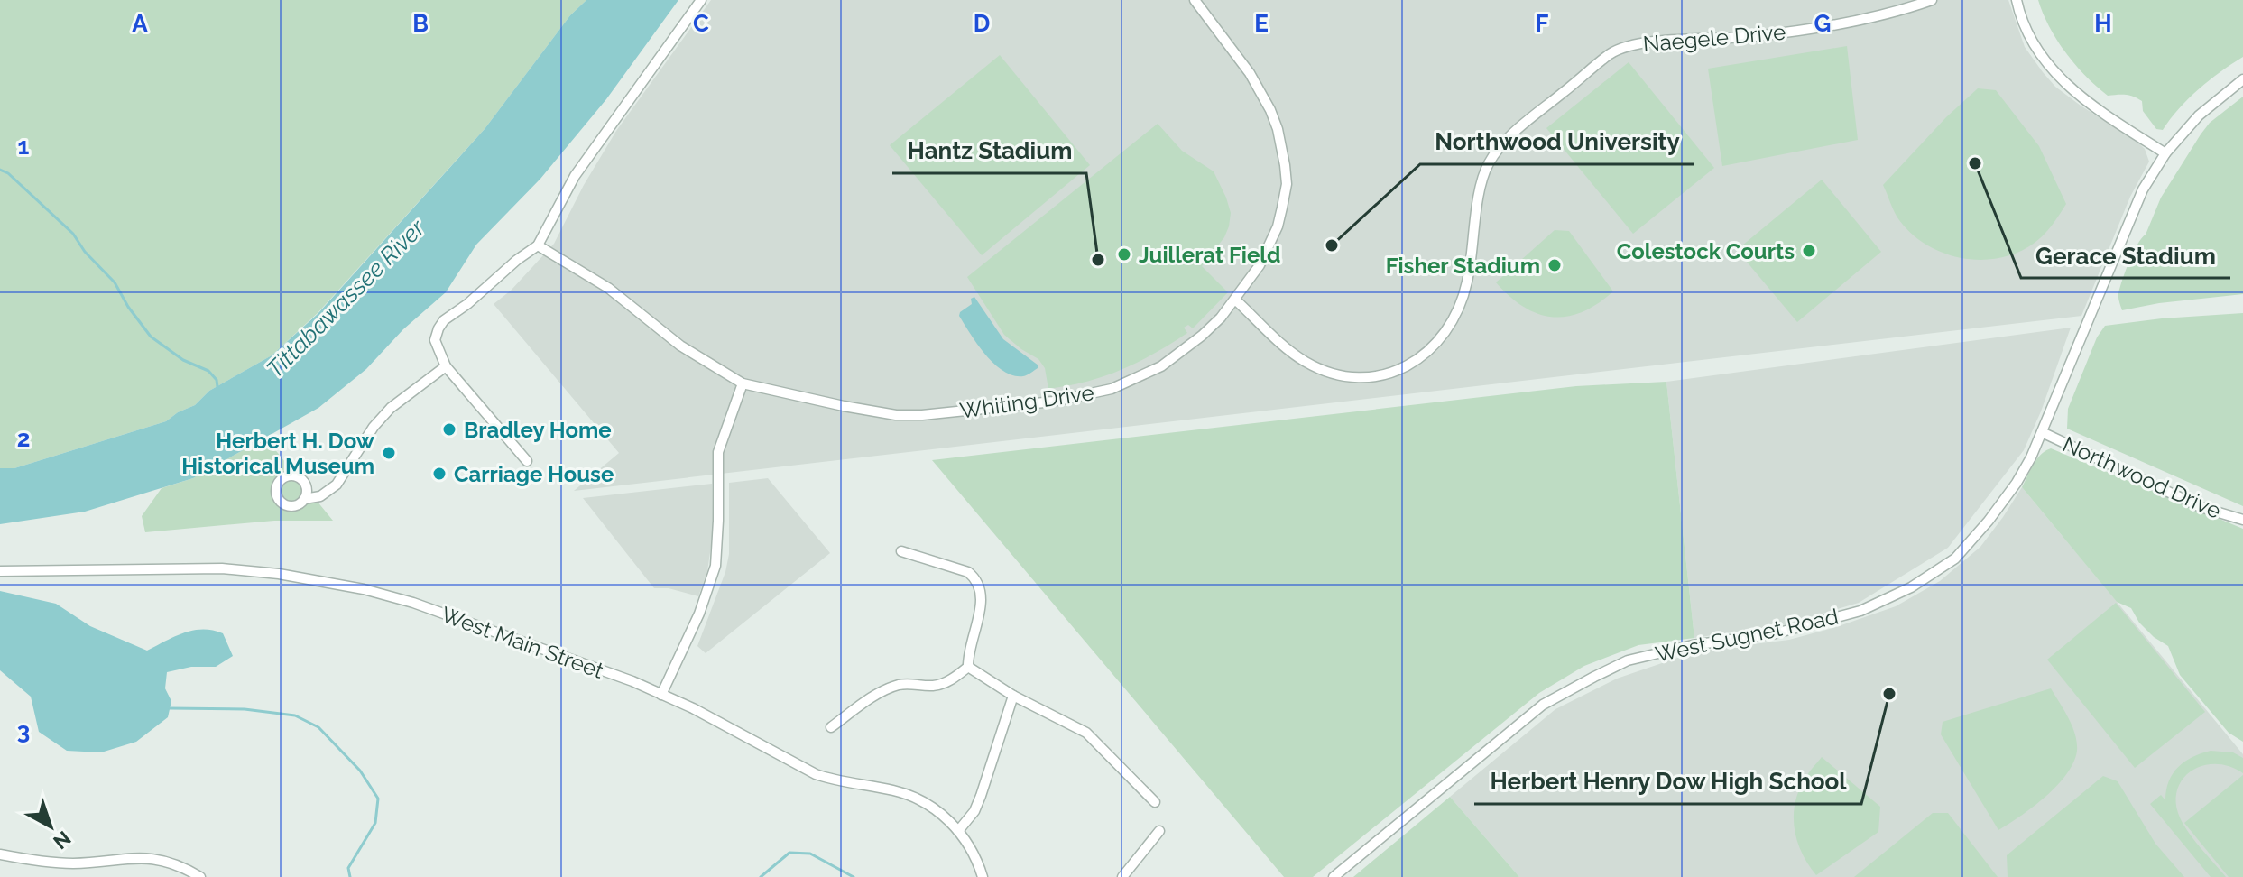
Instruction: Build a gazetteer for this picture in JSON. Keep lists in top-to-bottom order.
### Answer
{
  "streets": {
    "street": [
      "Naegele Drive",
      "Whiting Drive",
      "Northwood Drive",
      "West Sugnet Road",
      "West Main Street"
    ]
  },
  "crossings": [
    ["Naegele Drive", "Whiting Drive"],
    ["Northwood Drive", "West Sugnet Road"]
  ],
  "water": ["Tittabawassee River"],
  "places": [
    "Gerace Stadium",
    "Northwood University",
    "Colestock Courts",
    "Juillerat Field",
    "Hantz Stadium",
    "Fisher Stadium",
    "Bradley Home",
    "Herbert H. Dow Historical Museum",
    "Carriage House",
    "Herbert Henry Dow High School"
  ],
  "north": "bottom right",
  "grid": {
    "columns": [
      "A",
      "B",
      "C",
      "D",
      "E",
      "F",
      "G",
      "H"
    ],
    "rows": ["1", "2", "3"]
  }
}
